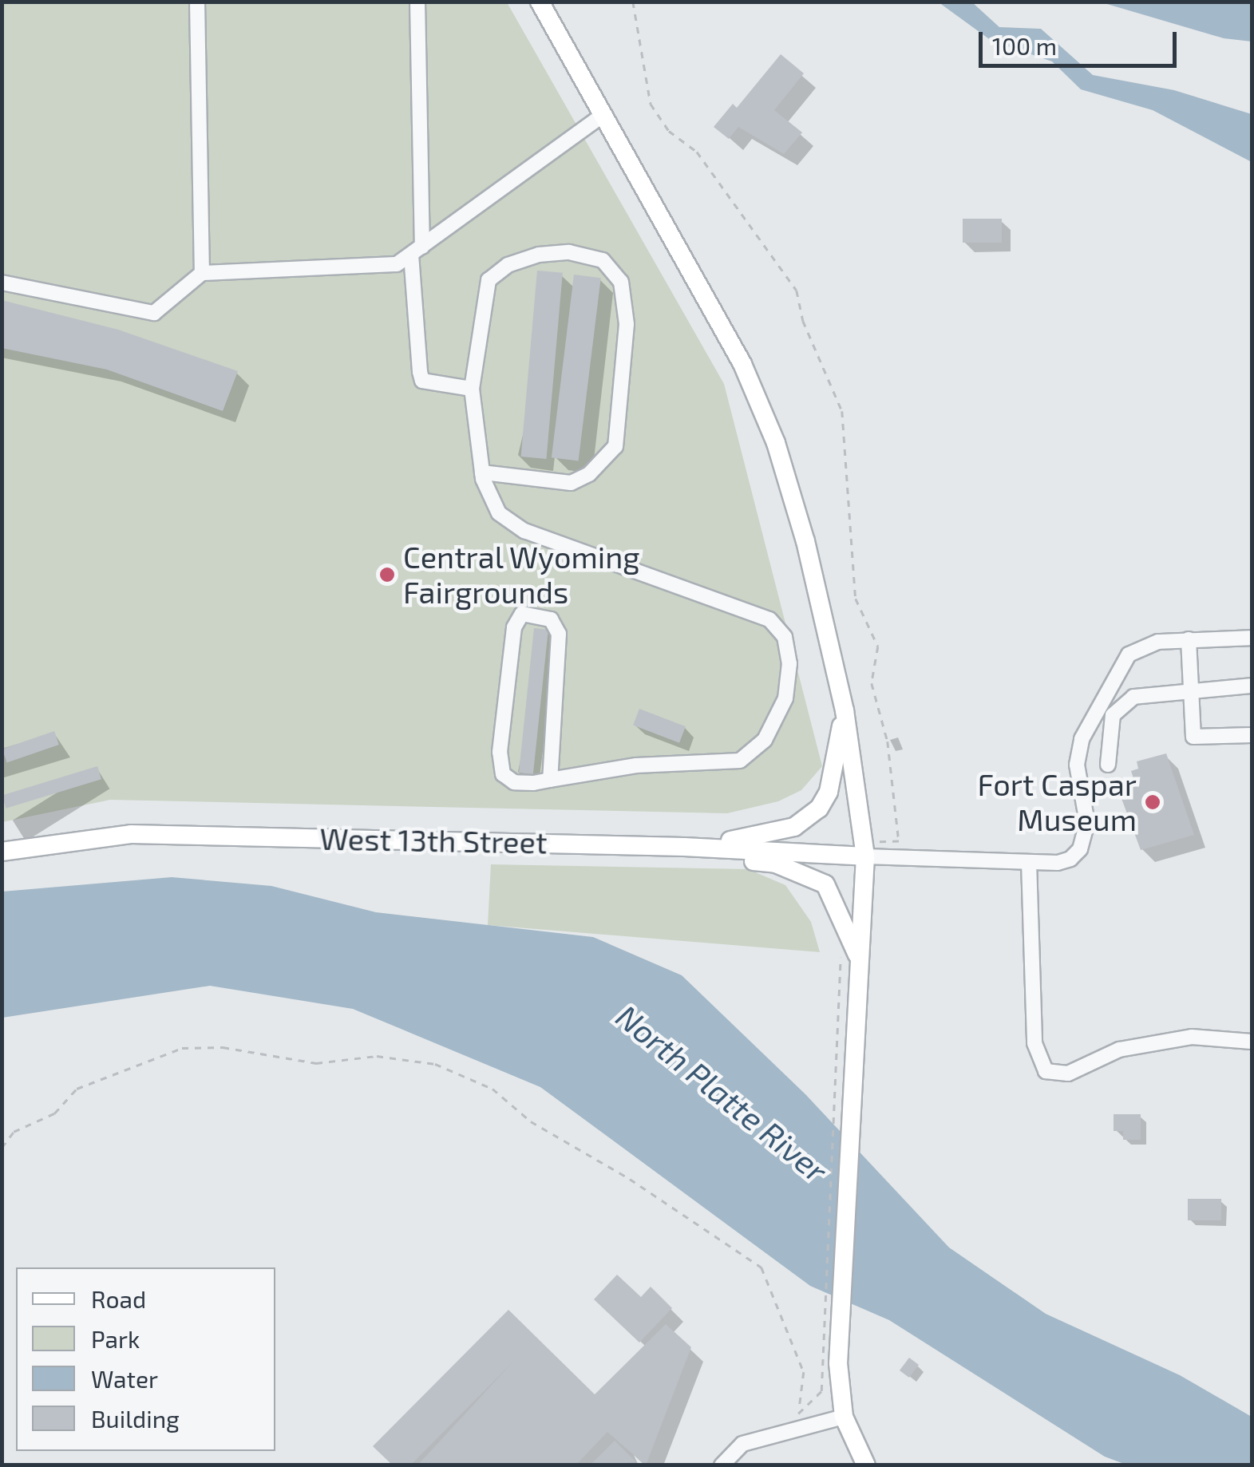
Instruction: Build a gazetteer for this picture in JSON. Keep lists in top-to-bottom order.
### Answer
{
  "streets": {
    "main road": ["West 13th Street"]
  },
  "water": ["North Platte River"],
  "places": ["Central Wyoming Fairgrounds", "Fort Caspar Museum"],
  "legend": [
    "Road",
    "Park",
    "Water",
    "Building"
  ],
  "scale_bar": "100 m"
}
